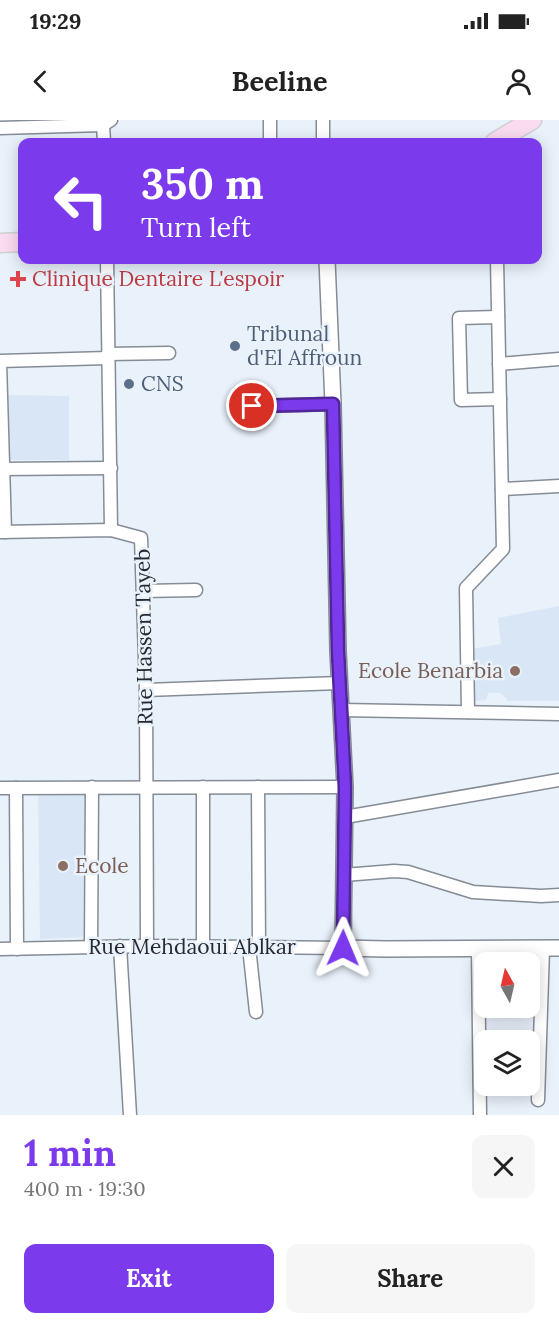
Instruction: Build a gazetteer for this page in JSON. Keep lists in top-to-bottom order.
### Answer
{
  "streets": {
    "street": ["Rue Hassen Tayeb", "Rue Mehdaoui Ablkar"]
  },
  "crossings": [
    ["Rue Hassen Tayeb", "Rue Mehdaoui Ablkar"]
  ],
  "places": {
    "health": ["Clinique Dentaire L'espoir"],
    "other": [
      "Tribunal d'El Affroun",
      "CNS",
      "Ecole Benarbia",
      "Ecole"
    ]
  },
  "north": "top",
  "page": {
    "status": "19:29",
    "header": "Beeline",
    "turn": ["350 m", "Turn left"],
    "heading": ["1 min", "400 m · 19:30"],
    "buttons": ["Exit", "Share"]
  }
}
